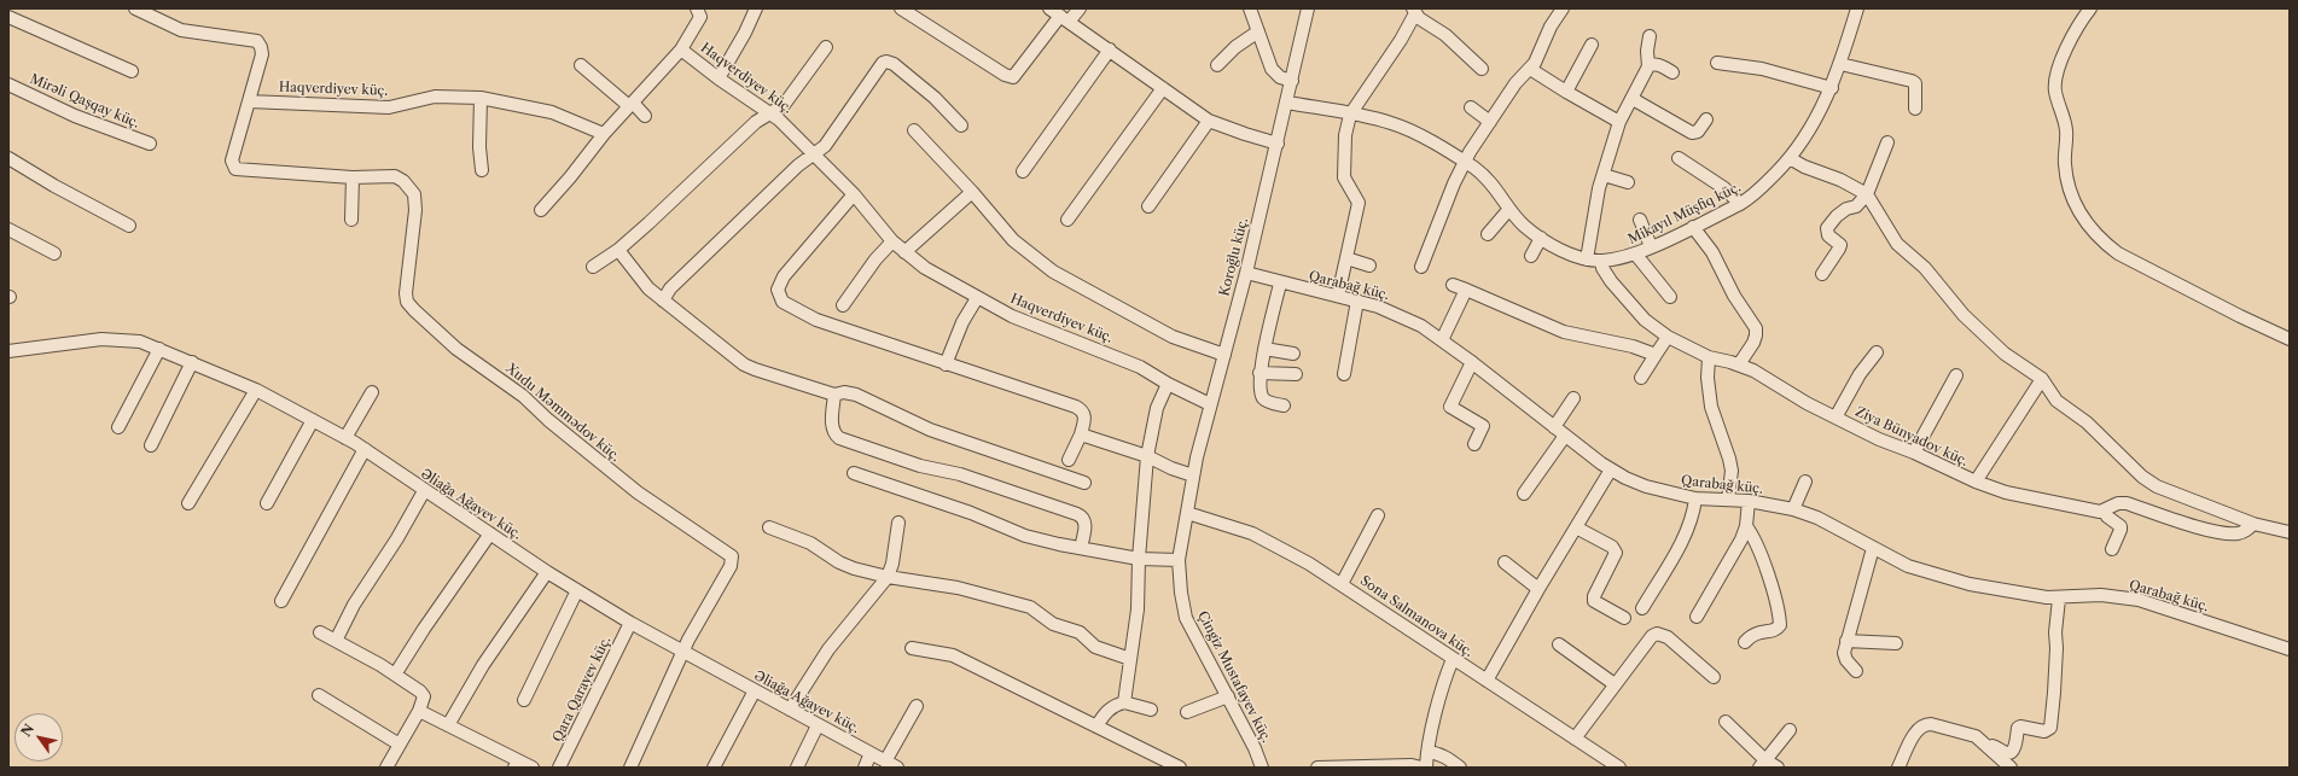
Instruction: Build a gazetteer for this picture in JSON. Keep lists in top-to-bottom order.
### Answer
{
  "streets": {
    "street": [
      "Haqverdiyev küç.",
      "Mirəli Qaşqay küç.",
      "Mikayıl Müşfiq küç.",
      "Koroğlu küç.",
      "Qarabağ küç.",
      "Xudu Məmmədov küç.",
      "Ziya Bünyadov küç.",
      "Əliağa Ağayev küç.",
      "Sona Salmanova küç.",
      "Çingiz Mustafayev küç.",
      "Qara Qarayev küç."
    ]
  },
  "crossings": [
    ["Haqverdiyev küç.", "Koroğlu küç."],
    ["Haqverdiyev küç.", "Xudu Məmmədov küç."],
    ["Mikayıl Müşfiq küç.", "Koroğlu küç."],
    ["Mikayıl Müşfiq küç.", "Ziya Bünyadov küç."],
    ["Koroğlu küç.", "Qarabağ küç."],
    ["Koroğlu küç.", "Sona Salmanova küç."],
    ["Koroğlu küç.", "Çingiz Mustafayev küç."],
    ["Xudu Məmmədov küç.", "Əliağa Ağayev küç."],
    ["Əliağa Ağayev küç.", "Qara Qarayev küç."],
    ["Sona Salmanova küç.", "Çingiz Mustafayev küç."]
  ],
  "north": "top left"
}
